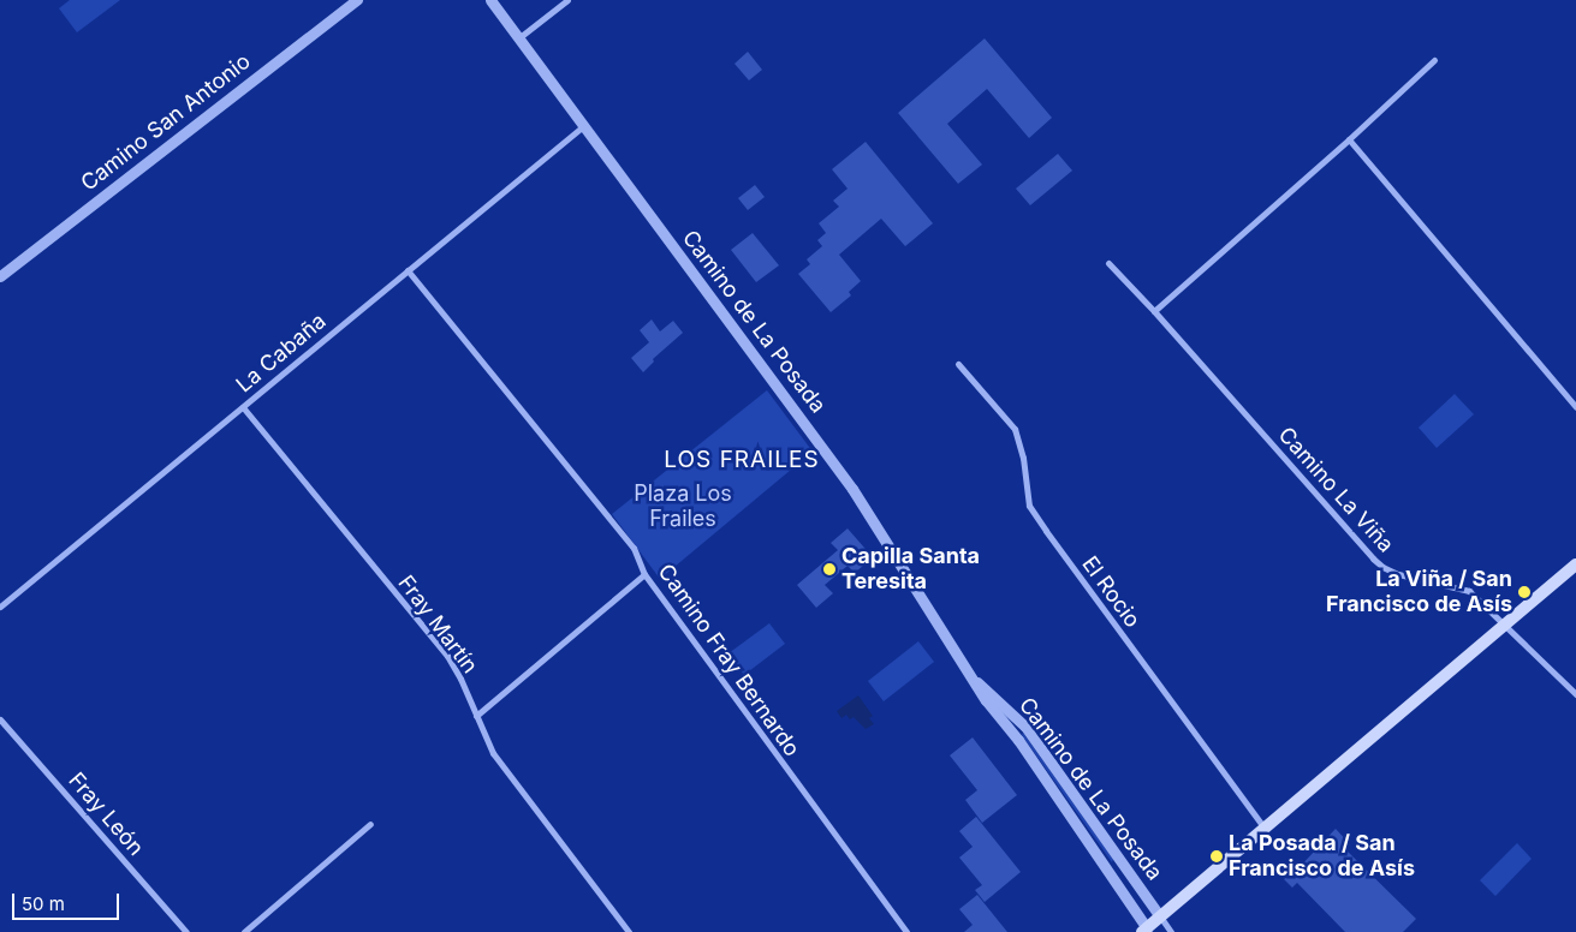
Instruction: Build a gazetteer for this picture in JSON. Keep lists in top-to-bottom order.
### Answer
{
  "streets": {
    "street": [
      "Camino San Antonio",
      "Camino de La Posada",
      "La Cabaña",
      "Camino La Viña",
      "El Rocio",
      "Fray Martín",
      "Camino Fray Bernardo",
      "Fray León"
    ]
  },
  "crossings": [
    ["Camino de La Posada", "La Cabaña"],
    ["La Cabaña", "Fray Martín"],
    ["La Cabaña", "Camino Fray Bernardo"]
  ],
  "districts": ["LOS FRAILES"],
  "parks": ["Plaza Los Frailes"],
  "places": ["Capilla Santa Teresita", "La Viña / San Francisco de Asís", "La Posada / San Francisco de Asís"],
  "scale_bar": "50 m"
}
